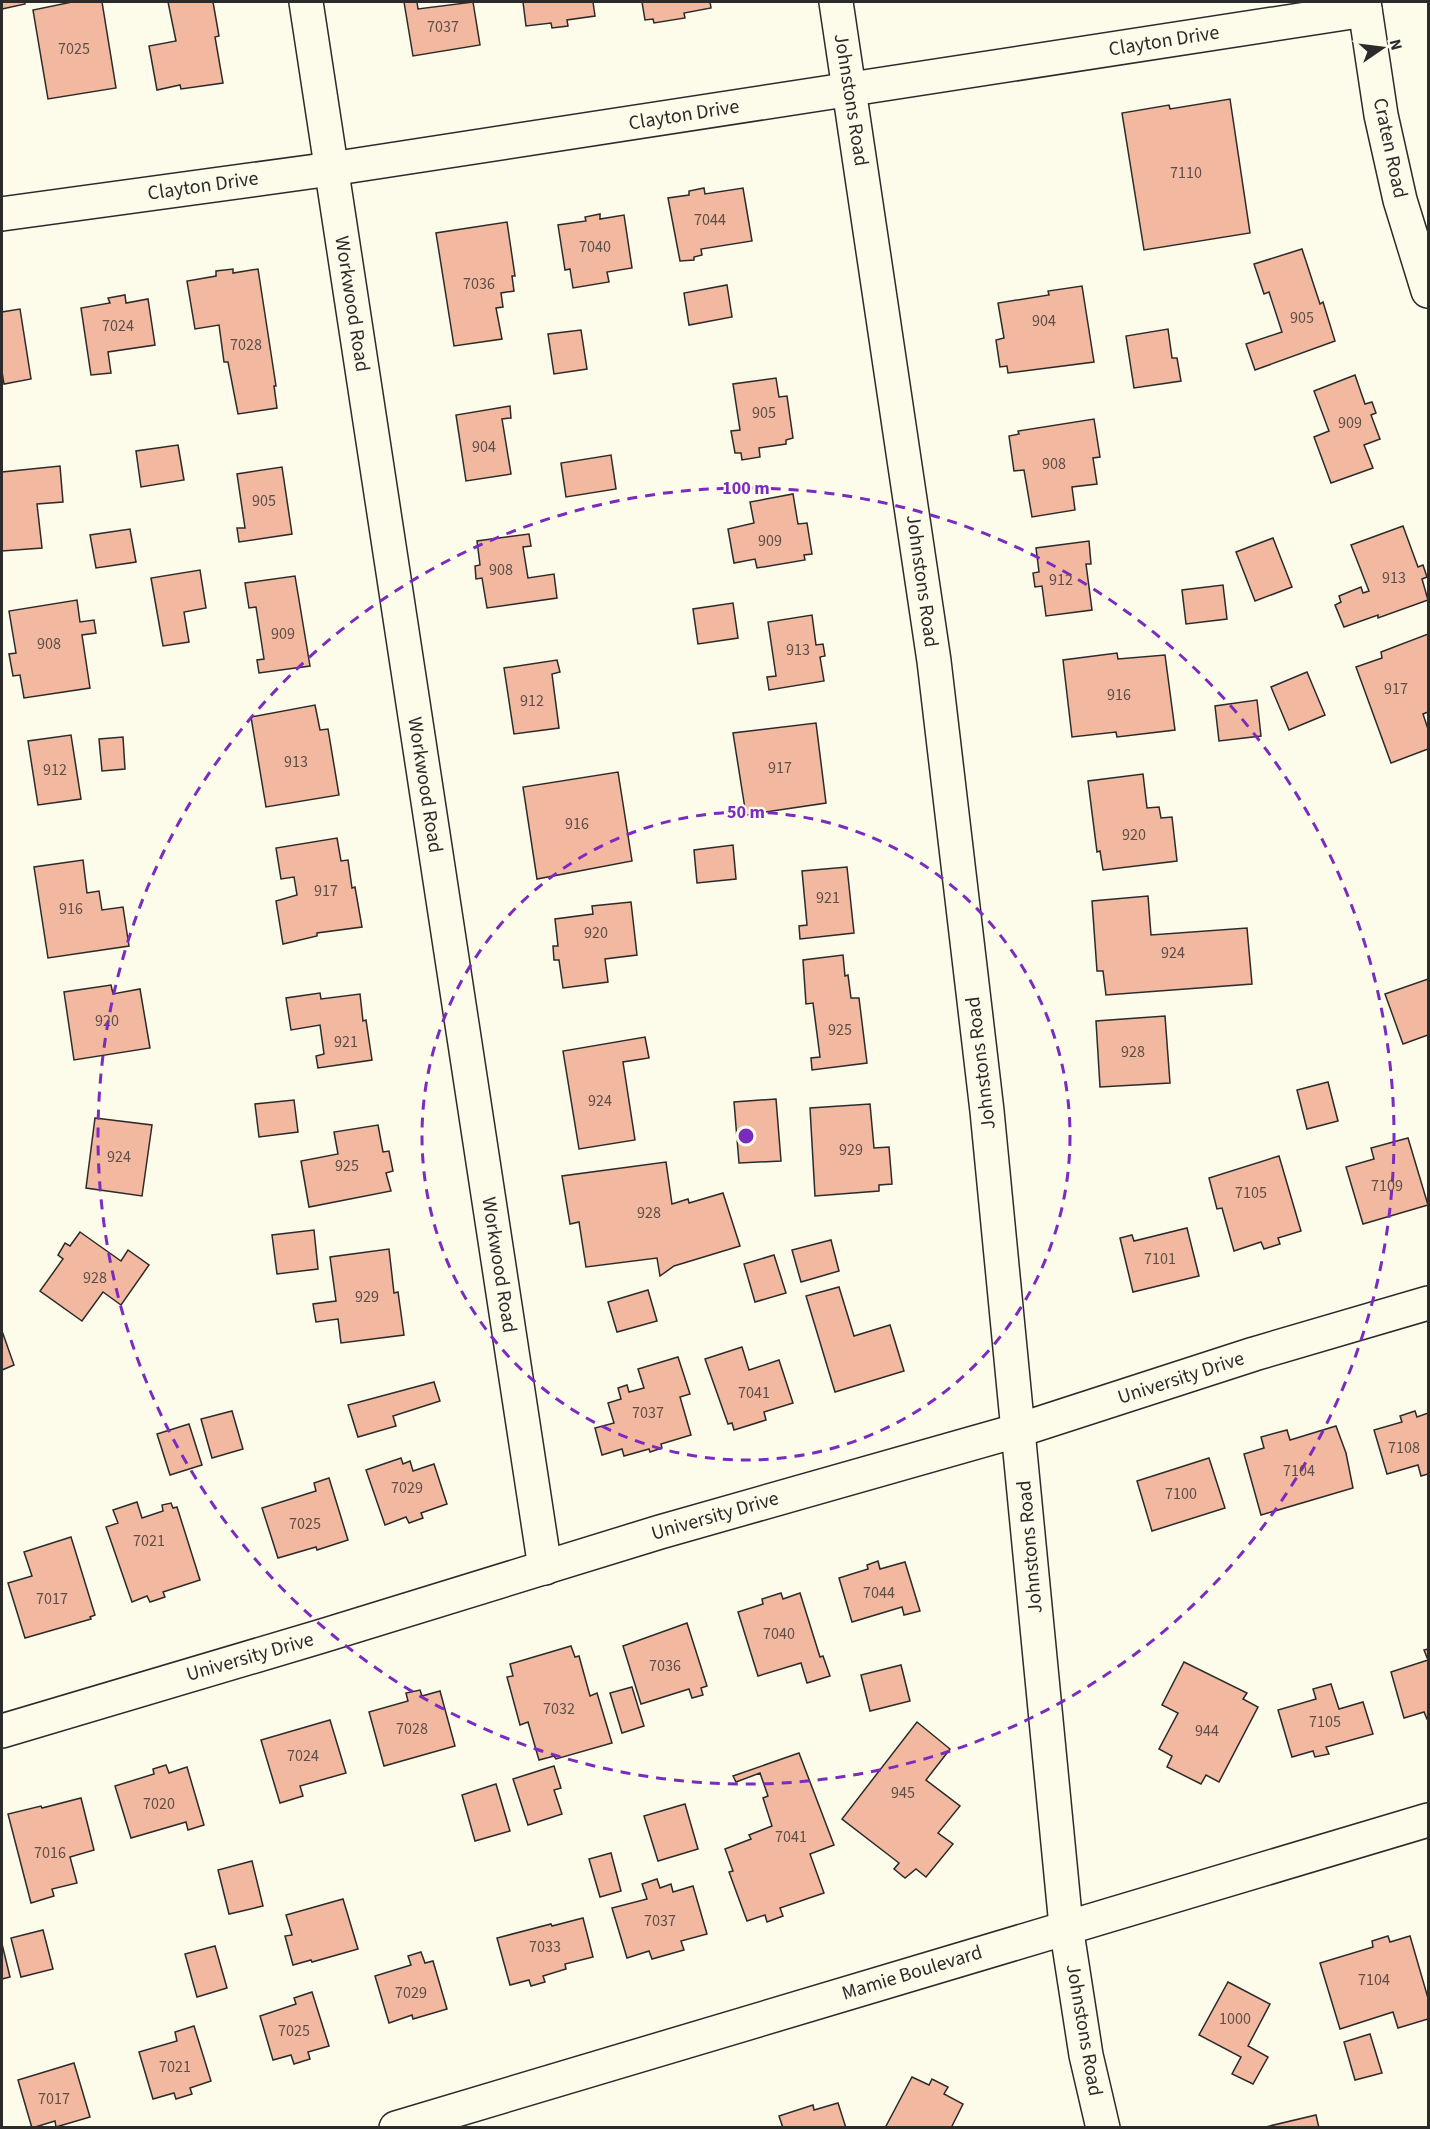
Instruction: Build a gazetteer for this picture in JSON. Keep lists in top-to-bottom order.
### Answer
{
  "streets": {
    "street": [
      "Clayton Drive",
      "Johnstons Road",
      "Craten Road",
      "Workwood Road",
      "University Drive",
      "Mamie Boulevard"
    ]
  },
  "crossings": [
    ["Clayton Drive", "Johnstons Road"],
    ["Clayton Drive", "Craten Road"],
    ["Clayton Drive", "Workwood Road"],
    ["Johnstons Road", "University Drive"],
    ["Johnstons Road", "Mamie Boulevard"],
    ["Workwood Road", "University Drive"]
  ],
  "house_numbers": [
    "7037",
    "7025",
    "7110",
    "7044",
    "7040",
    "7036",
    "905",
    "904",
    "7024",
    "7028",
    "905",
    "909",
    "904",
    "908",
    "905",
    "909",
    "908",
    "913",
    "912",
    "909",
    "908",
    "913",
    "917",
    "916",
    "912",
    "913",
    "917",
    "912",
    "916",
    "920",
    "917",
    "921",
    "916",
    "920",
    "924",
    "920",
    "925",
    "921",
    "928",
    "924",
    "929",
    "924",
    "925",
    "7109",
    "7105",
    "928",
    "7101",
    "928",
    "929",
    "7041",
    "7037",
    "7108",
    "7104",
    "7029",
    "7100",
    "7025",
    "7021",
    "7044",
    "7017",
    "7040",
    "7036",
    "7032",
    "7105",
    "7028",
    "944",
    "7024",
    "945",
    "7020",
    "7041",
    "7016",
    "7037",
    "7033",
    "7104",
    "7029",
    "1000",
    "7025",
    "7021",
    "7017"
  ],
  "north": "right",
  "rings": ["100 m", "50 m"]
}
